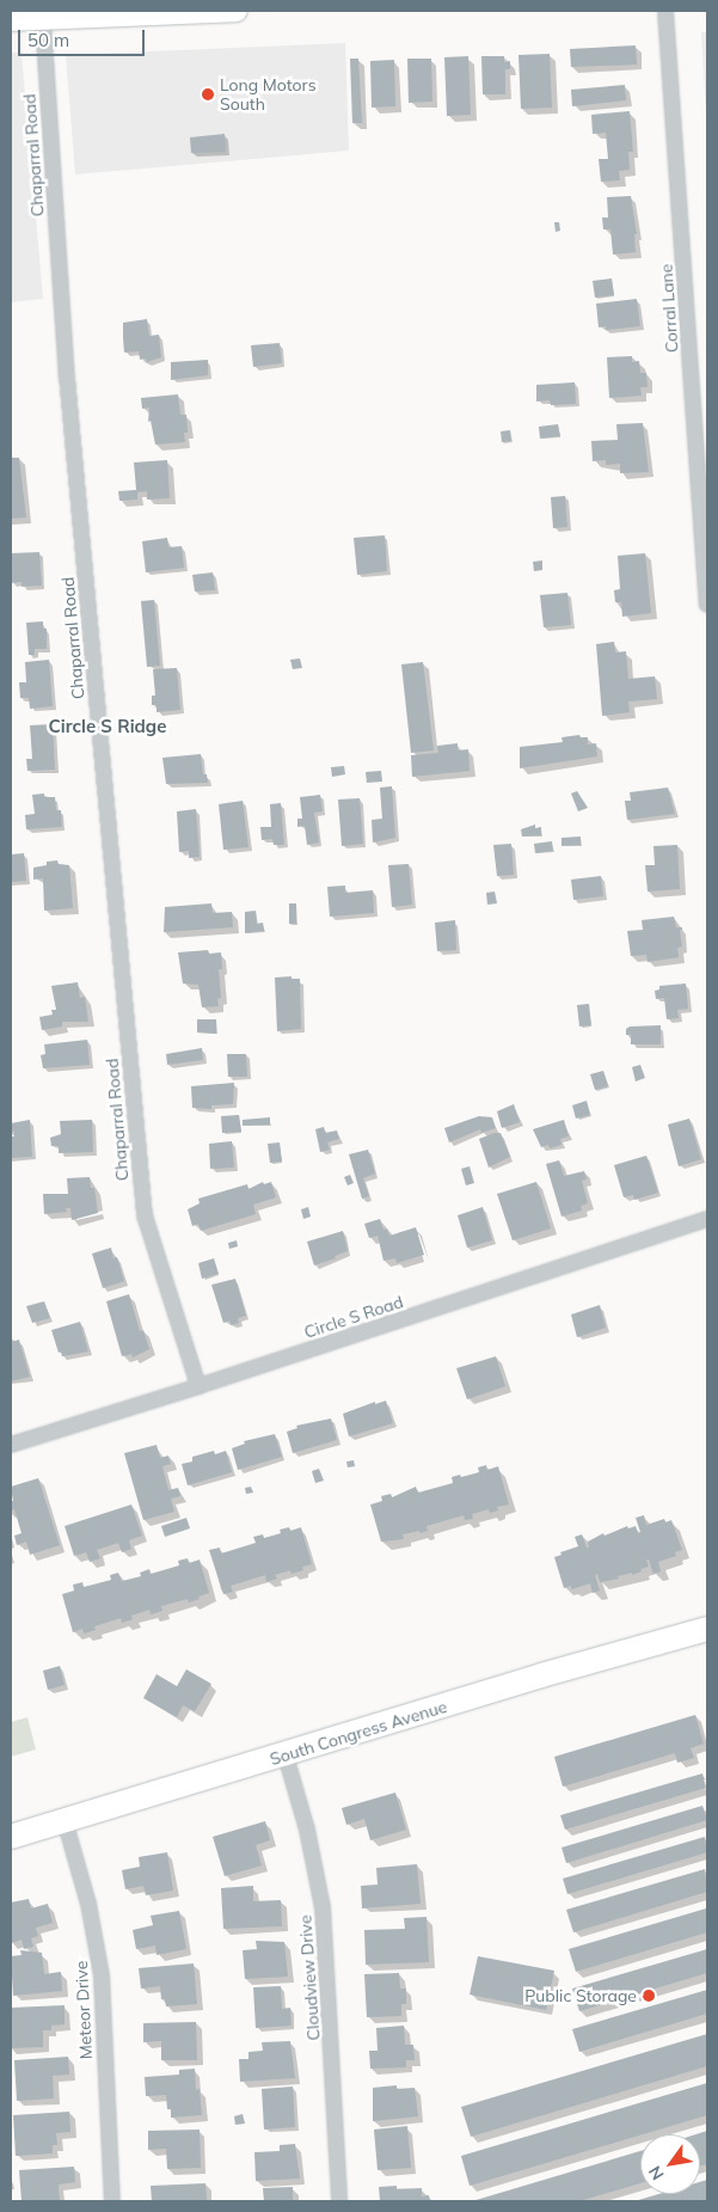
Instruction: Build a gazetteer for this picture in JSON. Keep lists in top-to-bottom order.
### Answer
{
  "streets": {
    "main road": ["South Congress Avenue"],
    "street": [
      "Chaparral Road",
      "Corral Lane",
      "Circle S Road",
      "Cloudview Drive",
      "Meteor Drive"
    ]
  },
  "crossings": [
    ["Chaparral Road", "Circle S Road"],
    ["South Congress Avenue", "Cloudview Drive"],
    ["South Congress Avenue", "Meteor Drive"]
  ],
  "districts": ["Circle S Ridge"],
  "places": ["Long Motors South", "Public Storage"],
  "scale_bar": "50 m",
  "north": "bottom left"
}
